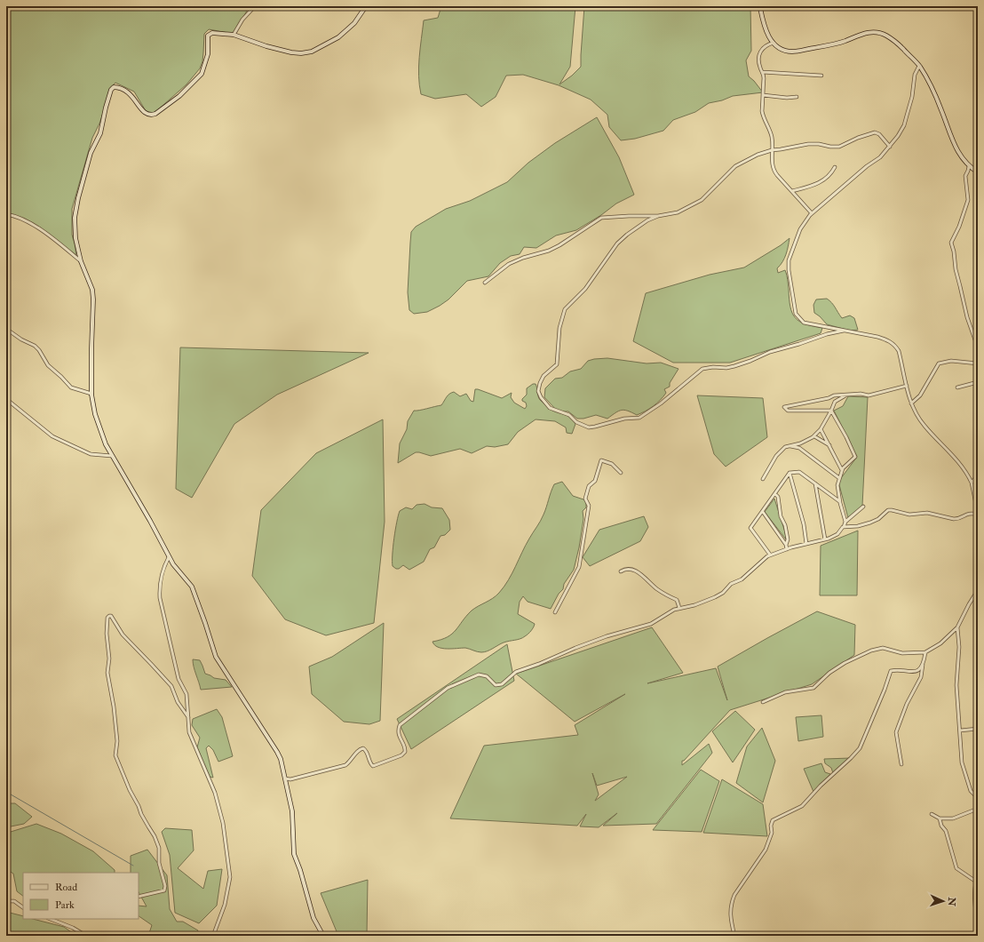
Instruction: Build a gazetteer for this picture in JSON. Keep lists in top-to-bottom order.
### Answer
{
  "legend": ["Road", "Park"],
  "north": "right"
}
